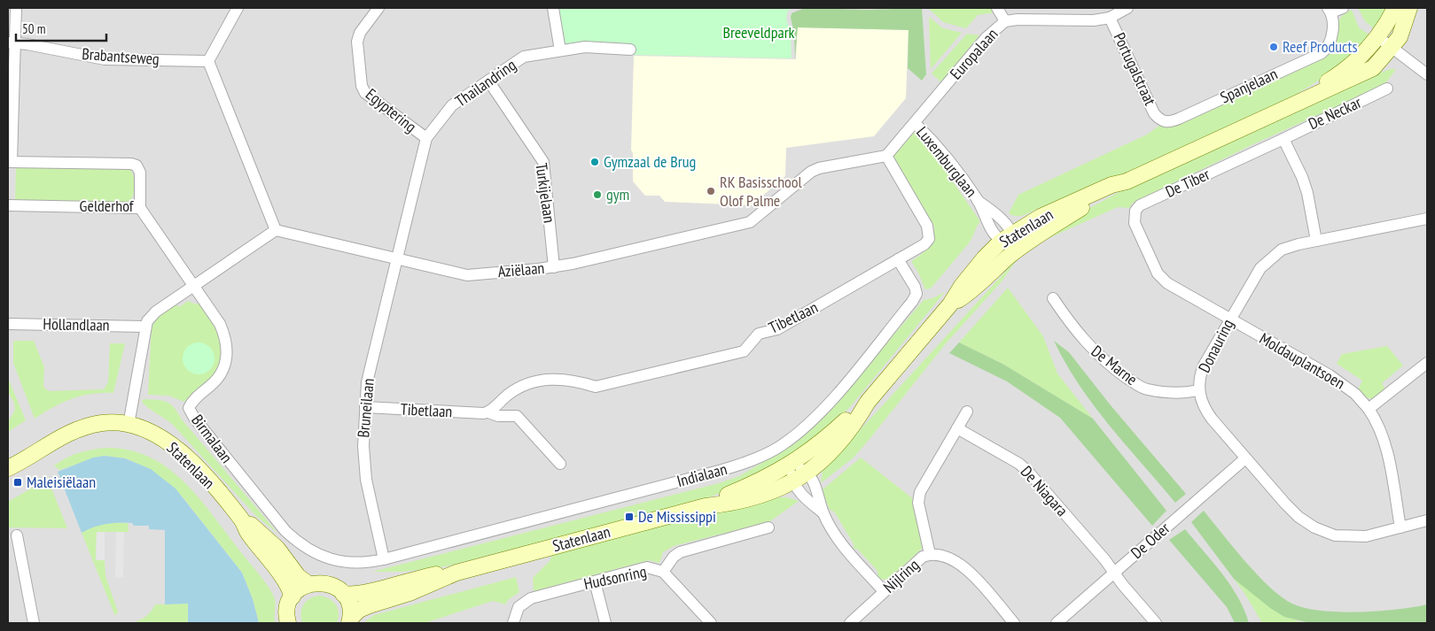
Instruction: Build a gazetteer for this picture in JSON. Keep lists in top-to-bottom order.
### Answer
{
  "streets": {
    "main road": ["Statenlaan"],
    "street": [
      "Europalaan",
      "Brabantseweg",
      "Portugalstraat",
      "Thailandring",
      "Spanjelaan",
      "Egyptering",
      "De Neckar",
      "Luxemburglaan",
      "De Tiber",
      "Turkijelaan",
      "Gelderhof",
      "Aziëlaan",
      "Tibetlaan",
      "Hollandlaan",
      "Donauring",
      "Moldauplantsoen",
      "De Marne",
      "Bruneilaan",
      "Birmalaan",
      "Indialaan",
      "De Niagara",
      "De Oder",
      "Nijlring",
      "Hudsonring"
    ]
  },
  "crossings": [
    ["Europalaan", "Portugalstraat"],
    ["Europalaan", "Luxemburglaan"],
    ["Portugalstraat", "Spanjelaan"],
    ["Thailandring", "Egyptering"],
    ["Thailandring", "Turkijelaan"],
    ["Thailandring", "Aziëlaan"],
    ["Thailandring", "Bruneilaan"],
    ["De Neckar", "De Tiber"],
    ["Luxemburglaan", "Statenlaan"],
    ["De Tiber", "Donauring"],
    ["De Tiber", "Moldauplantsoen"],
    ["Turkijelaan", "Aziëlaan"],
    ["Gelderhof", "Birmalaan"],
    ["Aziëlaan", "Tibetlaan"],
    ["Aziëlaan", "Bruneilaan"],
    ["Tibetlaan", "Bruneilaan"],
    ["Tibetlaan", "Indialaan"],
    ["Donauring", "Moldauplantsoen"],
    ["Donauring", "De Marne"],
    ["Donauring", "De Oder"],
    ["Bruneilaan", "Birmalaan"],
    ["Bruneilaan", "Indialaan"],
    ["Birmalaan", "Indialaan"],
    ["De Niagara", "De Oder"]
  ],
  "parks": ["Breeveldpark"],
  "places": {
    "other": [
      "Reef Products",
      "Gymzaal de Brug",
      "RK Basisschool Olof Palme",
      "gym"
    ],
    "transit": ["Maleisiëlaan", "De Mississippi"]
  },
  "scale_bar": "50 m"
}
